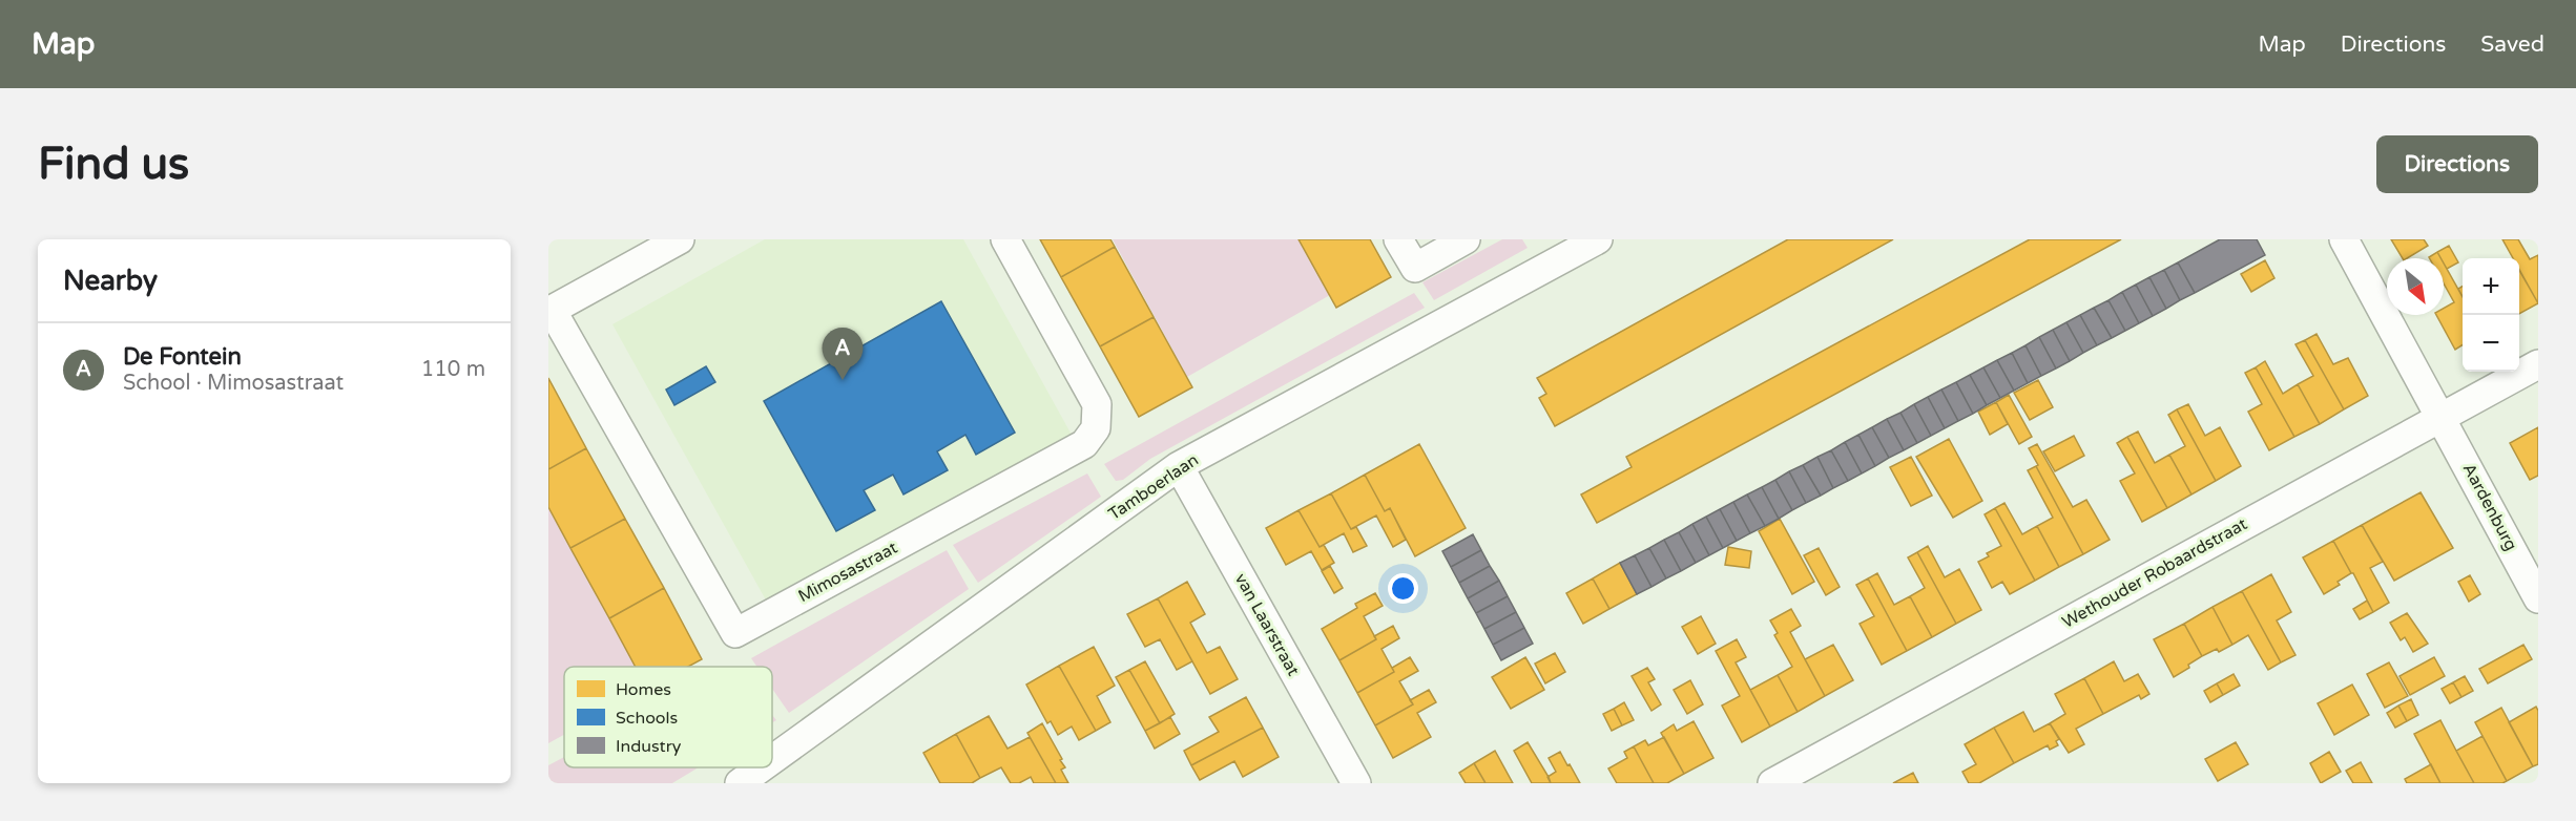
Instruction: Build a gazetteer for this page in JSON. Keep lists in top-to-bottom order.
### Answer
{
  "streets": {
    "street": [
      "Tamboerlaan",
      "Aardenburg",
      "Mimosastraat",
      "Wethouder Robaardstraat",
      "van Laarstraat"
    ]
  },
  "crossings": [
    ["Tamboerlaan", "van Laarstraat"],
    ["Aardenburg", "Wethouder Robaardstraat"]
  ],
  "legend": ["Homes", "Schools", "Industry"],
  "north": "bottom right",
  "page": {
    "header": "Map",
    "nav": ["Map", "Directions", "Saved"],
    "buttons": "Directions",
    "title": "Find us",
    "heading": "Nearby",
    "map_buttons": ["+", "−"],
    "list": [
      {
        "mark": "A",
        "name": "De Fontein",
        "note": "School · Mimosastraat",
        "value": "110 m"
      }
    ],
    "pins": "A"
  }
}
